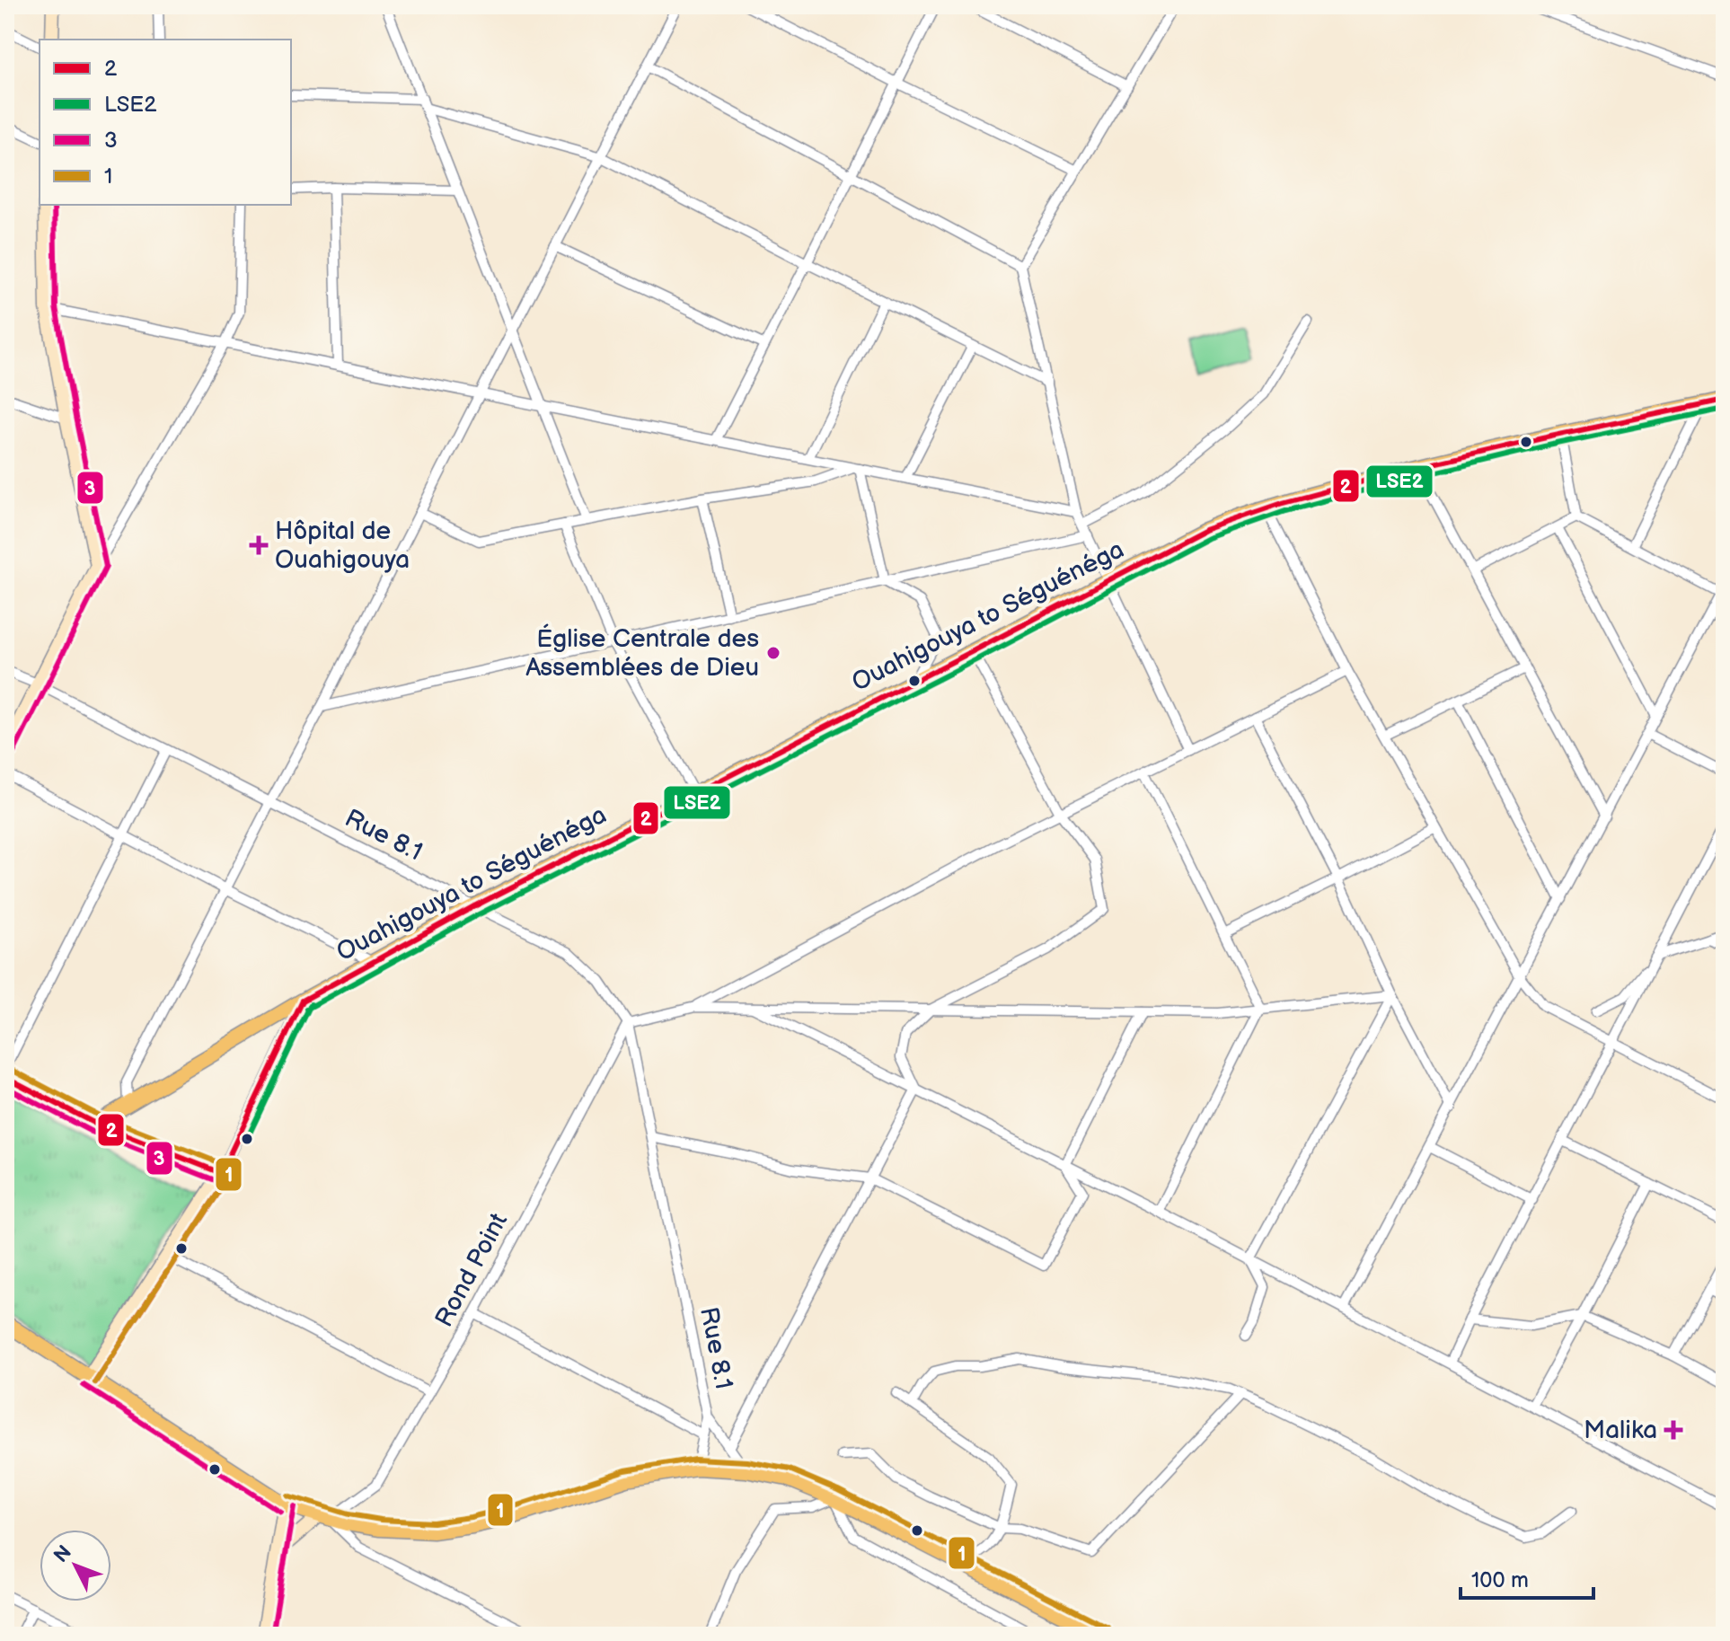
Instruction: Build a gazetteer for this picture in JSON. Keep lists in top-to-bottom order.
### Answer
{
  "streets": {
    "main road": ["Ouahigouya to Séguénéga"],
    "street": ["Rue 8.1", "Rond Point"]
  },
  "crossings": [
    ["Ouahigouya to Séguénéga", "Rue 8.1"],
    ["Rue 8.1", "Rond Point"]
  ],
  "places": {
    "health": ["Hôpital de Ouahigouya", "Malika"],
    "other": ["Église Centrale des Assemblées de Dieu"]
  },
  "lines": [
    "transit line 3",
    "transit line 2",
    "transit line LSE2",
    "transit line 1"
  ],
  "legend": [
    "2",
    "LSE2",
    "3",
    "1"
  ],
  "scale_bar": "100 m",
  "north": "top left"
}
